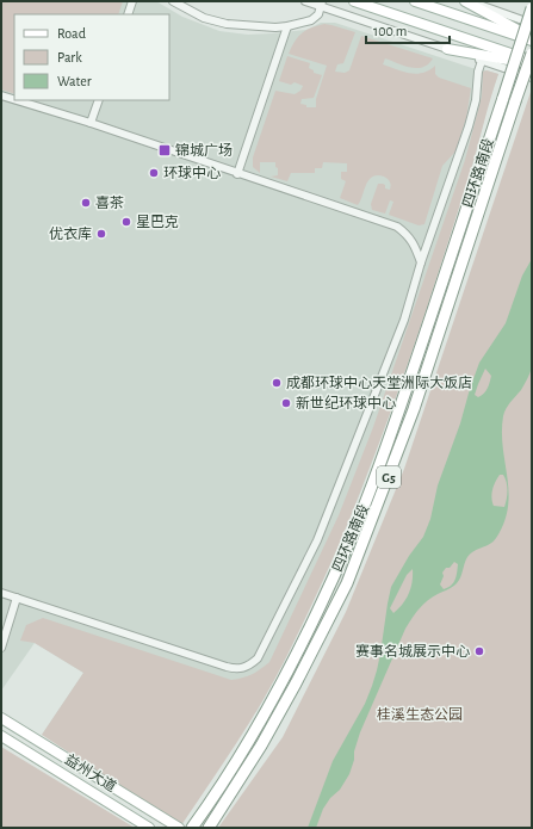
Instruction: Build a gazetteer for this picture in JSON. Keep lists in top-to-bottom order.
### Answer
{
  "streets": {
    "highway": ["四环路南段", "G5"],
    "main road": ["益州大道"]
  },
  "parks": ["桂溪生态公园"],
  "places": {
    "transit": ["锦城广场"],
    "other": [
      "环球中心",
      "喜茶",
      "星巴克",
      "优衣库",
      "成都环球中心天堂洲际大饭店",
      "新世纪环球中心",
      "赛事名城展示中心"
    ]
  },
  "legend": ["Road", "Park", "Water"],
  "scale_bar": "100 m"
}
